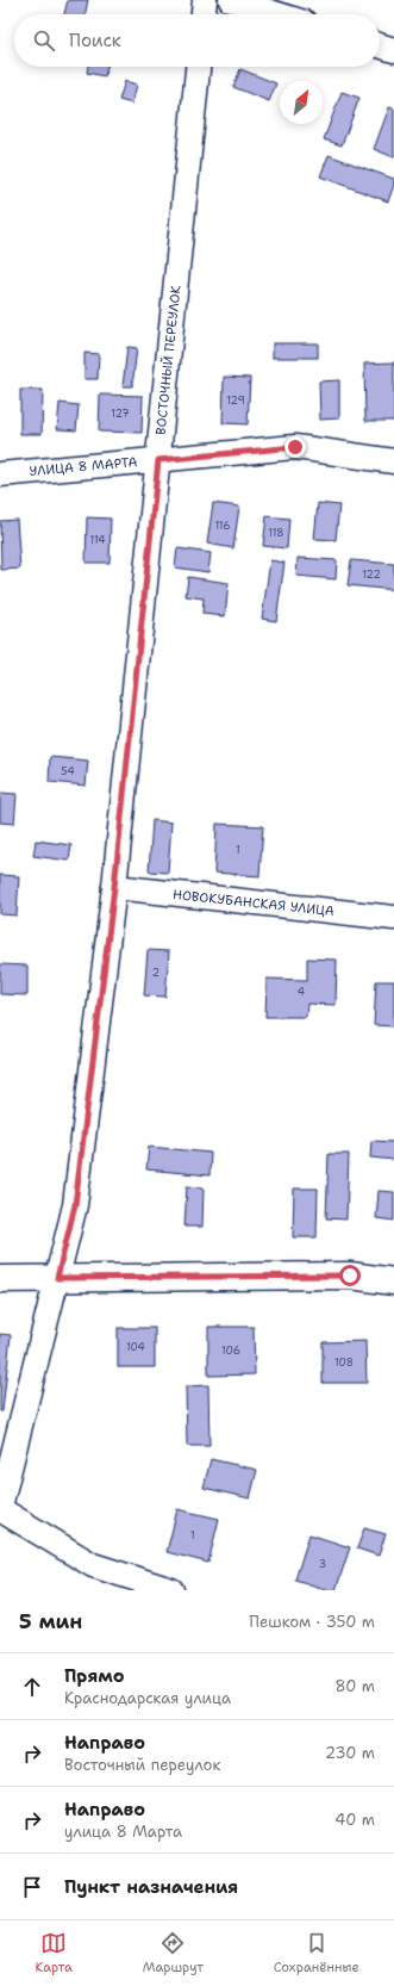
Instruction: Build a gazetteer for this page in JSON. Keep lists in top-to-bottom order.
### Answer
{
  "streets": {
    "street": ["ВОСТОЧНЫЙ ПЕРЕУЛОК", "УЛИЦА 8 МАРТА", "НОВОКУБАНСКАЯ УЛИЦА"]
  },
  "crossings": [
    ["ВОСТОЧНЫЙ ПЕРЕУЛОК", "УЛИЦА 8 МАРТА"],
    ["ВОСТОЧНЫЙ ПЕРЕУЛОК", "НОВОКУБАНСКАЯ УЛИЦА"]
  ],
  "house_numbers": [
    "129",
    "127",
    "116",
    "118",
    "114",
    "122",
    "54",
    "1",
    "2",
    "4",
    "104",
    "106",
    "108",
    "1",
    "3"
  ],
  "north": "top right",
  "page": {
    "search": "Поиск",
    "heading": ["5 мин", "Пешком · 350 m"],
    "list": [
      ["Прямо", "Краснодарская улица", "80 m"],
      ["Направо", "Восточный переулок", "230 m"],
      ["Направо", "улица 8 Марта", "40 m"],
      "Пункт назначения"
    ],
    "nav": ["Карта", "Маршрут", "Сохранённые"]
  }
}
